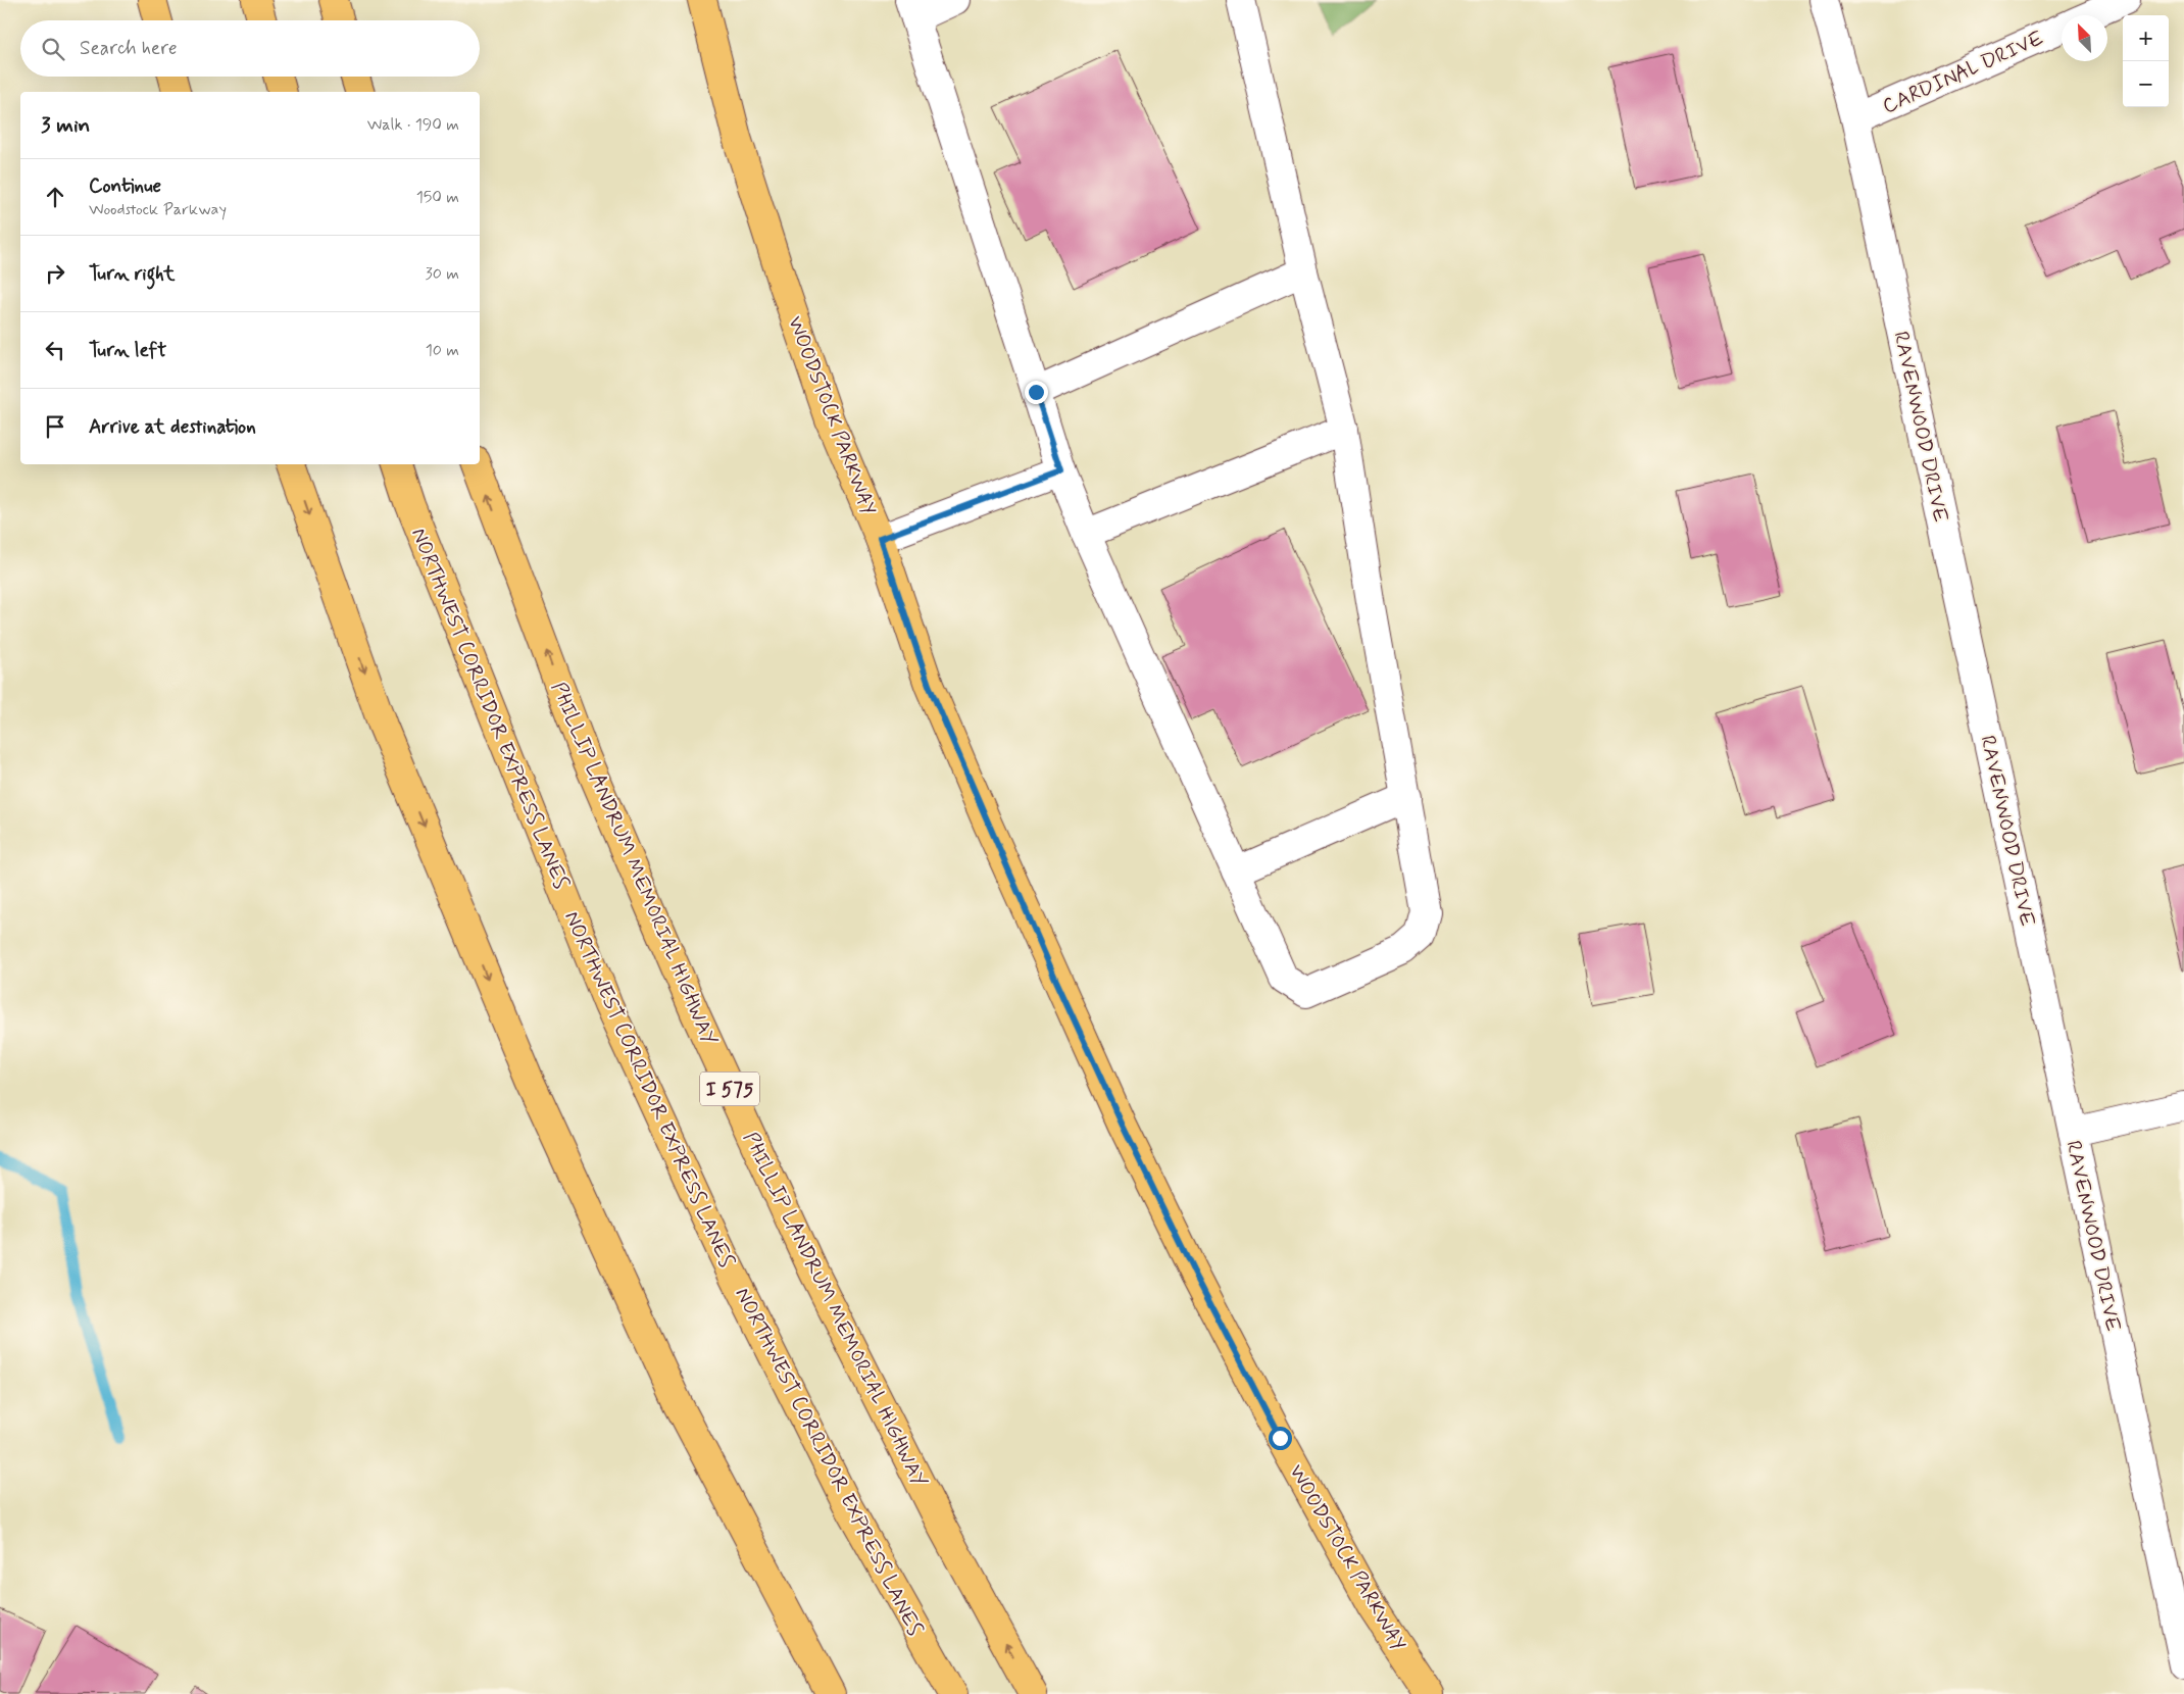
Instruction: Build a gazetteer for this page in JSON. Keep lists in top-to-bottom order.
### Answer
{
  "streets": {
    "main road": [
      "WOODSTOCK PARKWAY",
      "NORTHWEST CORRIDOR EXPRESS LANES",
      "PHILLIP LANDRUM MEMORIAL HIGHWAY",
      "I 575"
    ],
    "street": ["CARDINAL DRIVE", "RAVENWOOD DRIVE"]
  },
  "crossings": [
    ["CARDINAL DRIVE", "RAVENWOOD DRIVE"]
  ],
  "north": "top left",
  "page": {
    "map_buttons": ["+", "−"],
    "search": "Search here",
    "heading": ["3 min", "Walk · 190 m"],
    "list": [
      ["Continue", "Woodstock Parkway", "150 m"],
      ["Turn right", "30 m"],
      ["Turn left", "10 m"],
      "Arrive at destination"
    ]
  }
}
